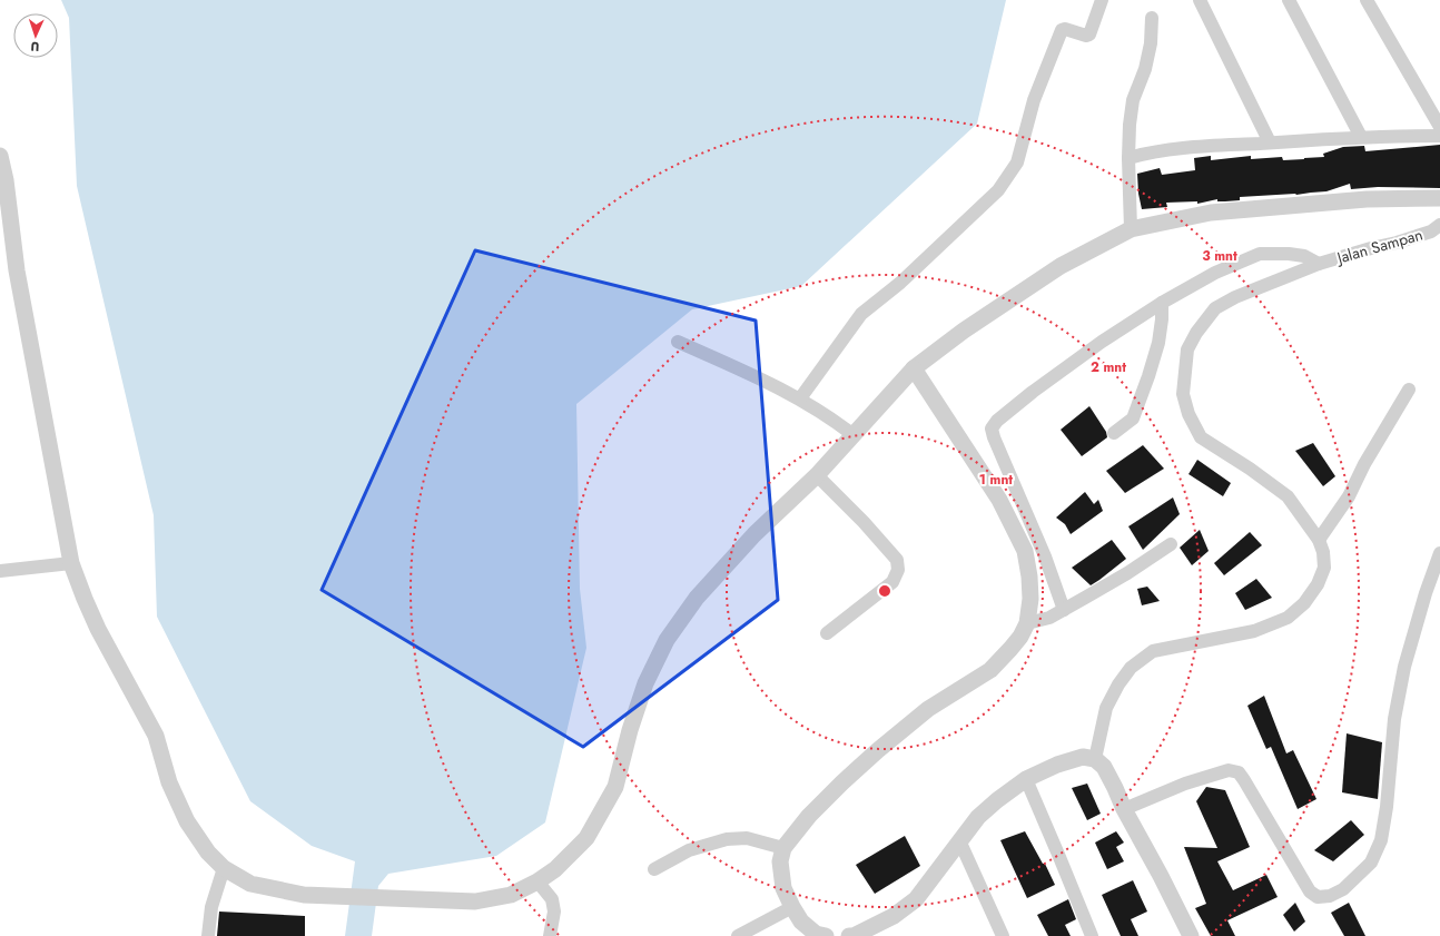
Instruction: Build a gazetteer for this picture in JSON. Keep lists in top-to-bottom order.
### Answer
{
  "streets": {
    "street": ["Jalan Sampan"]
  },
  "north": "bottom",
  "rings": ["3 mnt", "2 mnt", "1 mnt"]
}
